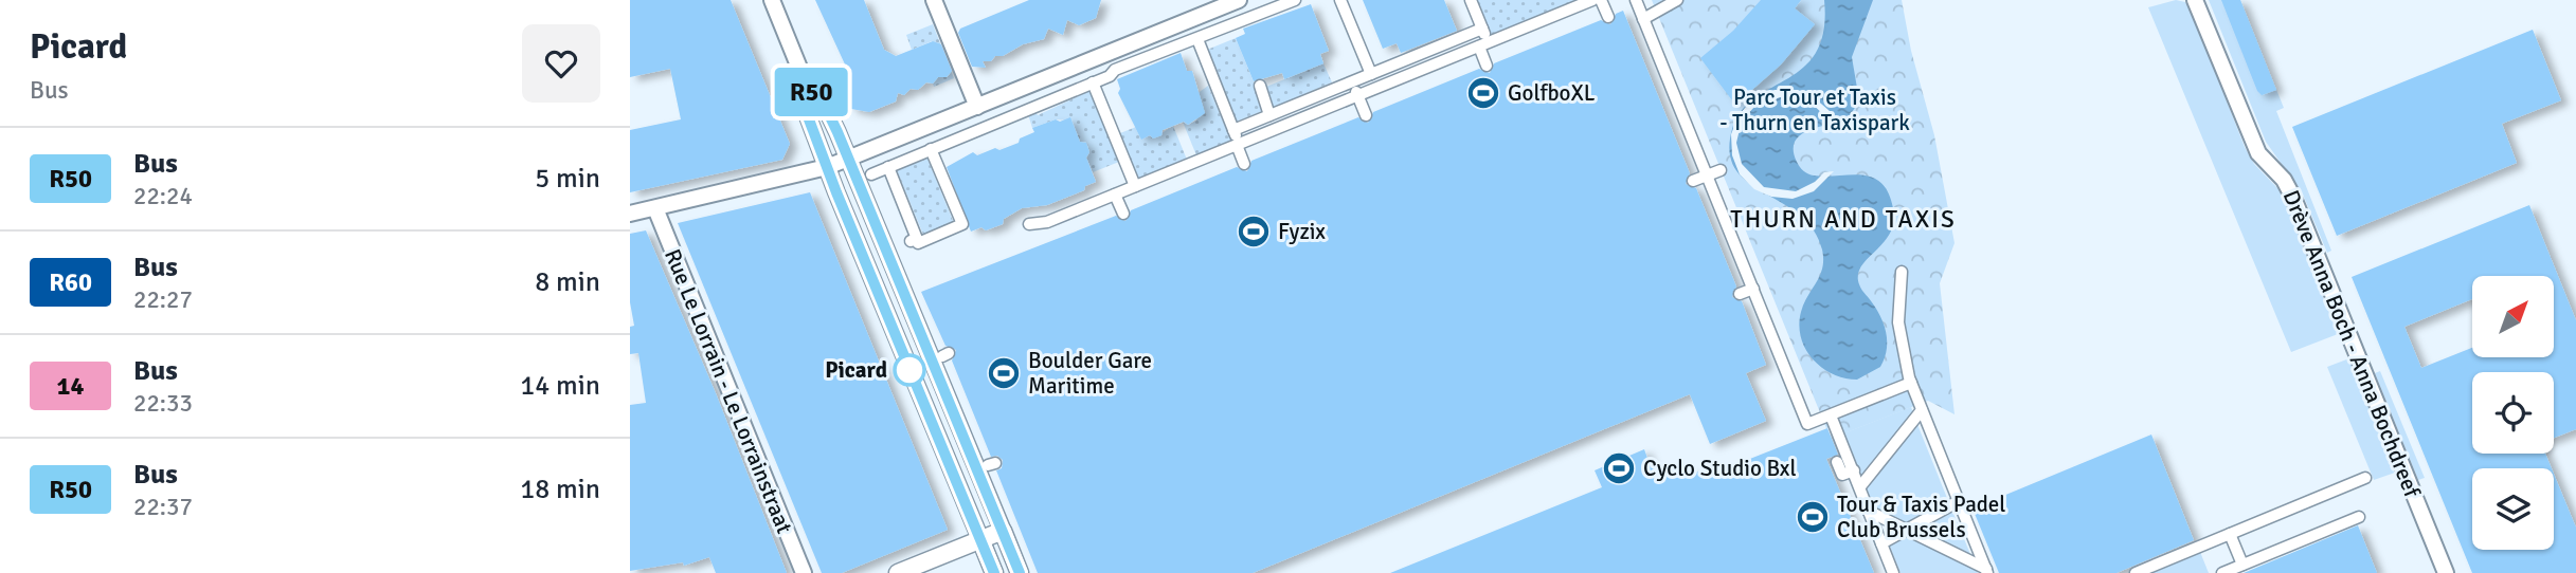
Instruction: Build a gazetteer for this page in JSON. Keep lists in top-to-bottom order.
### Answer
{
  "streets": {
    "street": ["Drève Anna Boch - Anna Bochdreef", "Rue Le Lorrain - Le Lorrainstraat"]
  },
  "districts": ["THURN AND TAXIS"],
  "parks": ["Parc Tour et Taxis - Thurn en Taxispark"],
  "places": {
    "sports": [
      "GolfboXL",
      "Fyzix",
      "Boulder Gare Maritime",
      "Cyclo Studio Bxl",
      "Tour & Taxis Padel Club Brussels"
    ],
    "other": ["Picard"]
  },
  "lines": ["bus line R50"],
  "north": "top right",
  "page": {
    "heading": ["Picard", "Bus"],
    "on_map": "R50",
    "list": [
      {
        "mark": "R50",
        "name": "Bus",
        "note": "22:24",
        "value": "5 min"
      },
      {
        "mark": "R60",
        "name": "Bus",
        "note": "22:27",
        "value": "8 min"
      },
      {
        "mark": "14",
        "name": "Bus",
        "note": "22:33",
        "value": "14 min"
      },
      {
        "mark": "R50",
        "name": "Bus",
        "note": "22:37",
        "value": "18 min"
      }
    ]
  }
}
